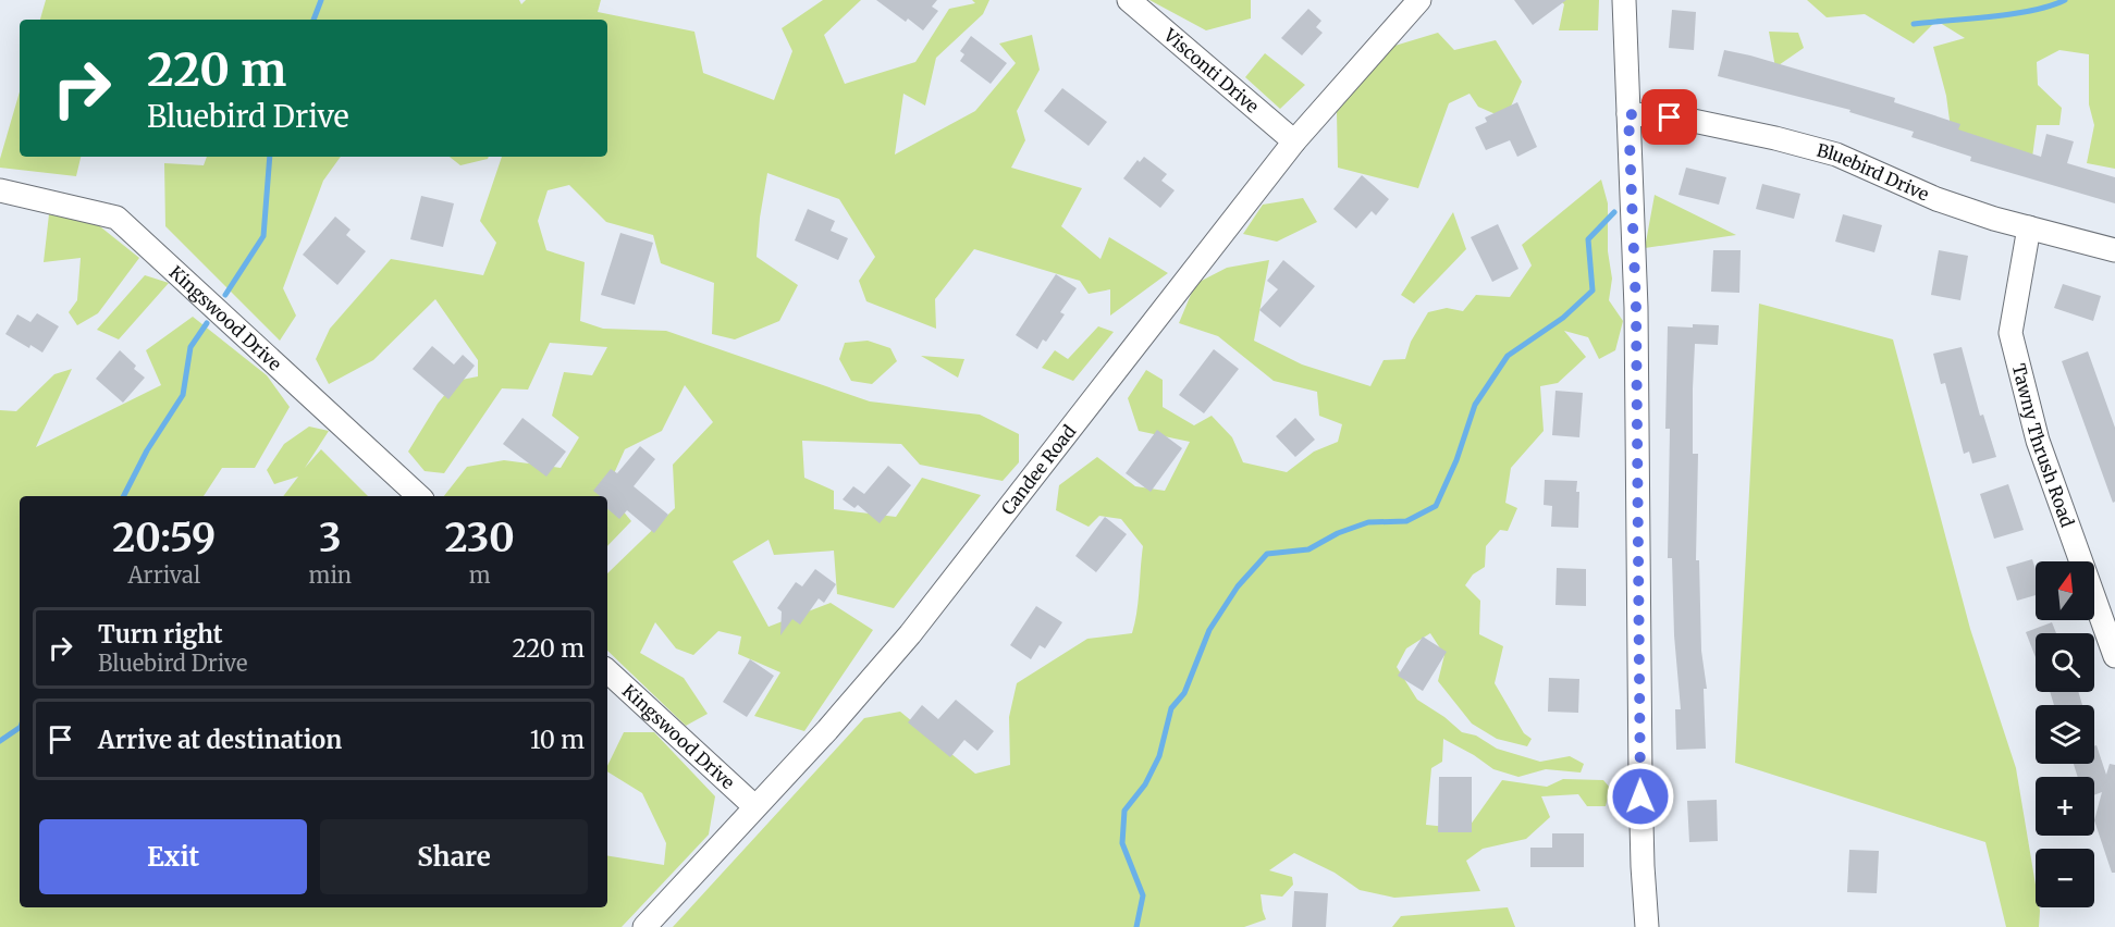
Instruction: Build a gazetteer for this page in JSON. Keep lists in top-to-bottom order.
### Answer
{
  "streets": {
    "street": [
      "Visconti Drive",
      "Bluebird Drive",
      "Kingswood Drive",
      "Tawny Thrush Road",
      "Candee Road"
    ]
  },
  "crossings": [
    ["Visconti Drive", "Candee Road"],
    ["Bluebird Drive", "Tawny Thrush Road"],
    ["Kingswood Drive", "Candee Road"]
  ],
  "north": "top",
  "page": {
    "turn": ["220 m", "Bluebird Drive"],
    "eta": [
      "20:59",
      "Arrival",
      "3",
      "min",
      "230",
      "m"
    ],
    "map_buttons": ["+", "−"],
    "list": [
      {
        "name": "Turn right",
        "note": "Bluebird Drive",
        "value": "220 m"
      },
      {
        "name": "Arrive at destination",
        "value": "10 m"
      }
    ],
    "buttons": ["Exit", "Share"]
  }
}
